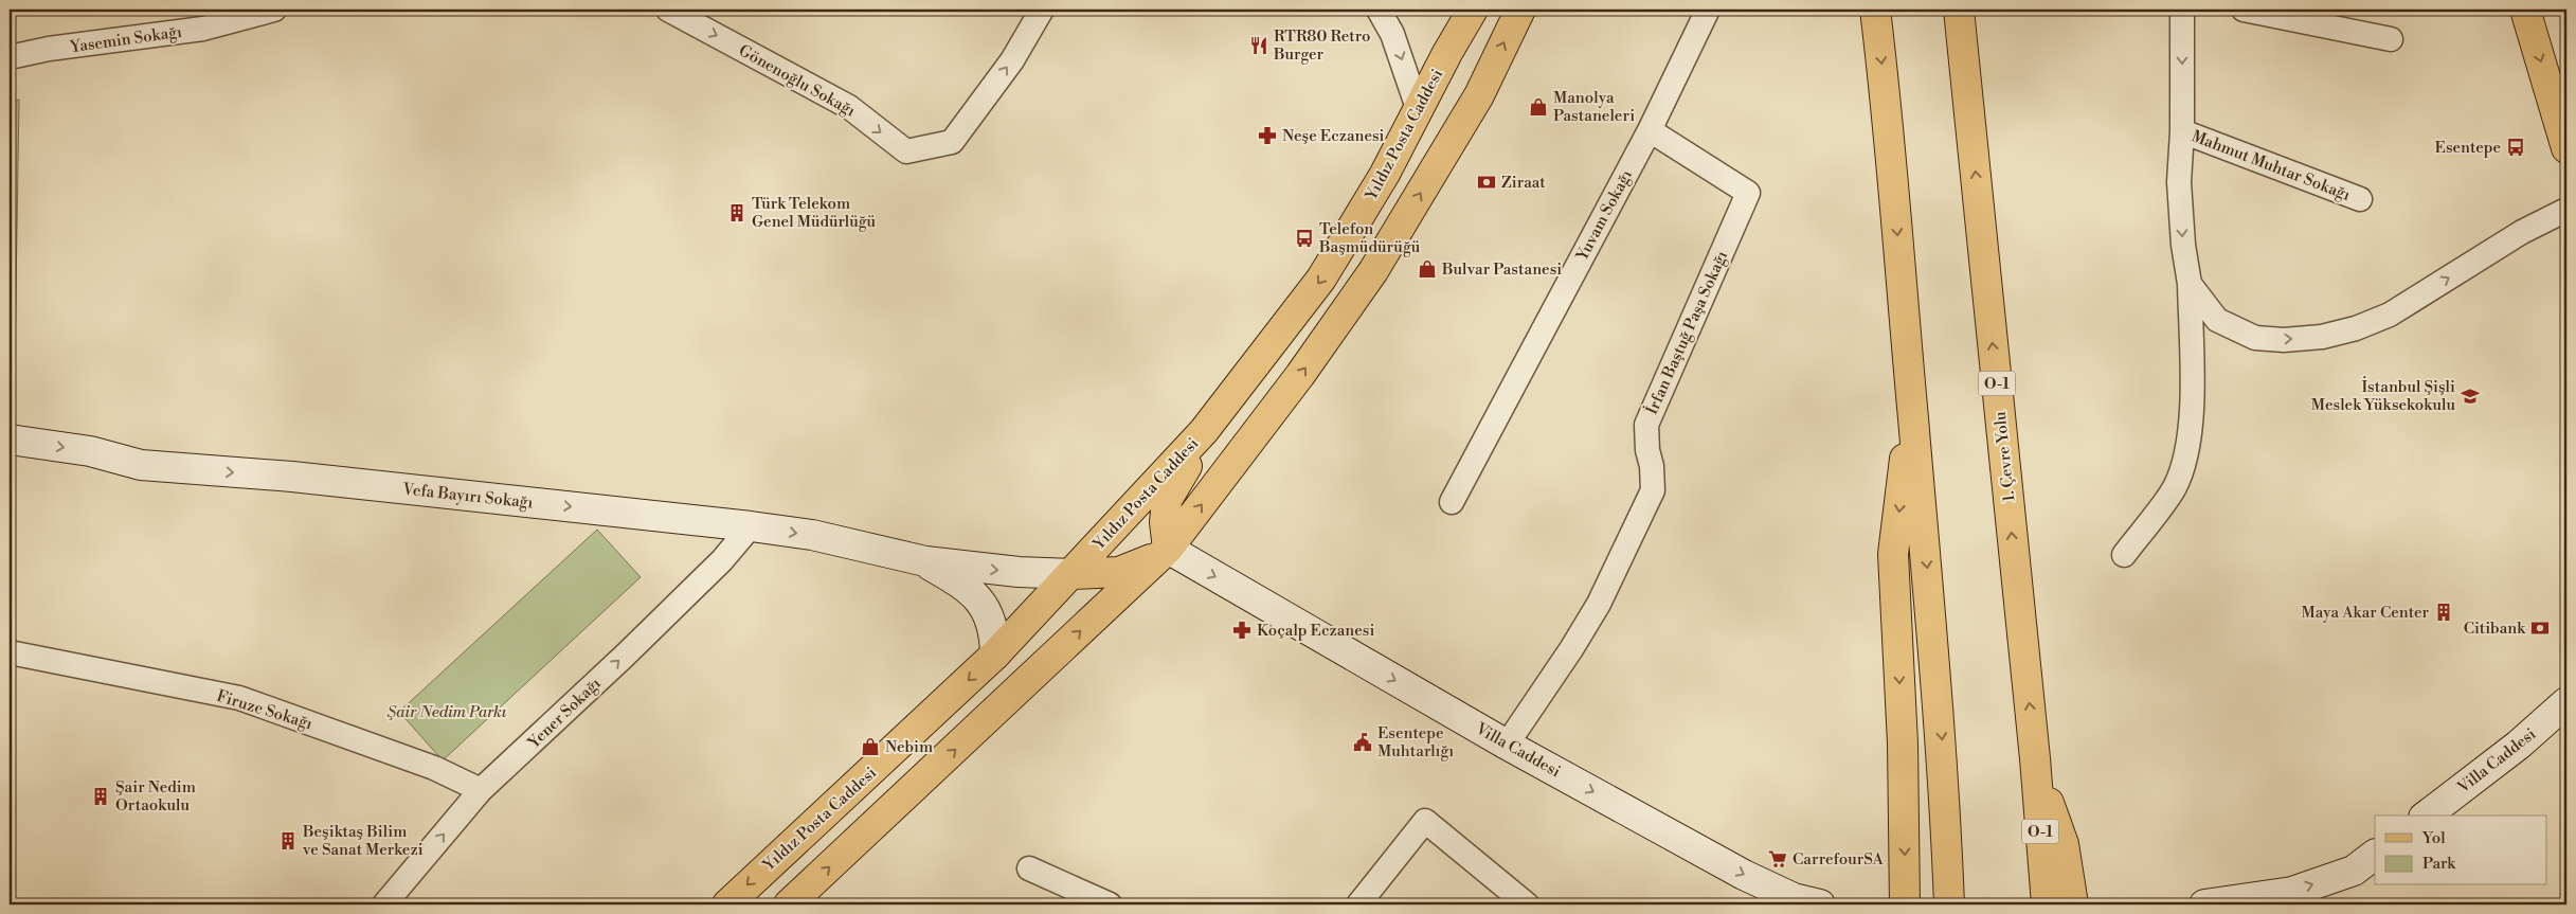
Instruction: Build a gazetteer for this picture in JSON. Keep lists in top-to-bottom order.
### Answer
{
  "streets": {
    "main road": ["Yıldız Posta Caddesi", "O-1", "1. Çevre Yolu"],
    "street": [
      "Yasemin Sokağı",
      "Gönenoğlu Sokağı",
      "Mahmut Muhtar Sokağı",
      "Yuvam Sokağı",
      "İrfan Baştuğ Paşa Sokağı",
      "Vefa Bayırı Sokağı",
      "Firuze Sokağı",
      "Yener Sokağı",
      "Villa Caddesi"
    ]
  },
  "crossings": [
    ["Yuvam Sokağı", "İrfan Baştuğ Paşa Sokağı"],
    ["İrfan Baştuğ Paşa Sokağı", "Villa Caddesi"],
    ["Vefa Bayırı Sokağı", "Yener Sokağı"],
    ["Firuze Sokağı", "Yener Sokağı"]
  ],
  "one_way": ["Vefa Bayırı Sokağı", "Yener Sokağı", "Villa Caddesi"],
  "parks": ["Şair Nedim Parkı"],
  "places": {
    "restaurant": ["RTR80 Retro Burger"],
    "shop": ["Manolya Pastaneleri", "Bulvar Pastanesi", "Nebim"],
    "pharmacy": ["Neşe Eczanesi", "Koçalp Eczanesi"],
    "bus stop": ["Esentepe", "Telefon Başmüdürüğü"],
    "bank": ["Ziraat", "Citibank"],
    "building": [
      "Türk Telekom Genel Müdürlüğü",
      "Maya Akar Center",
      "Şair Nedim Ortaokulu",
      "Beşiktaş Bilim ve Sanat Merkezi"
    ],
    "school or university": ["İstanbul Şişli Meslek Yüksekokulu"],
    "public building": ["Esentepe Muhtarlığı"],
    "supermarket": ["CarrefourSA"]
  },
  "legend": ["Yol", "Park"]
}
